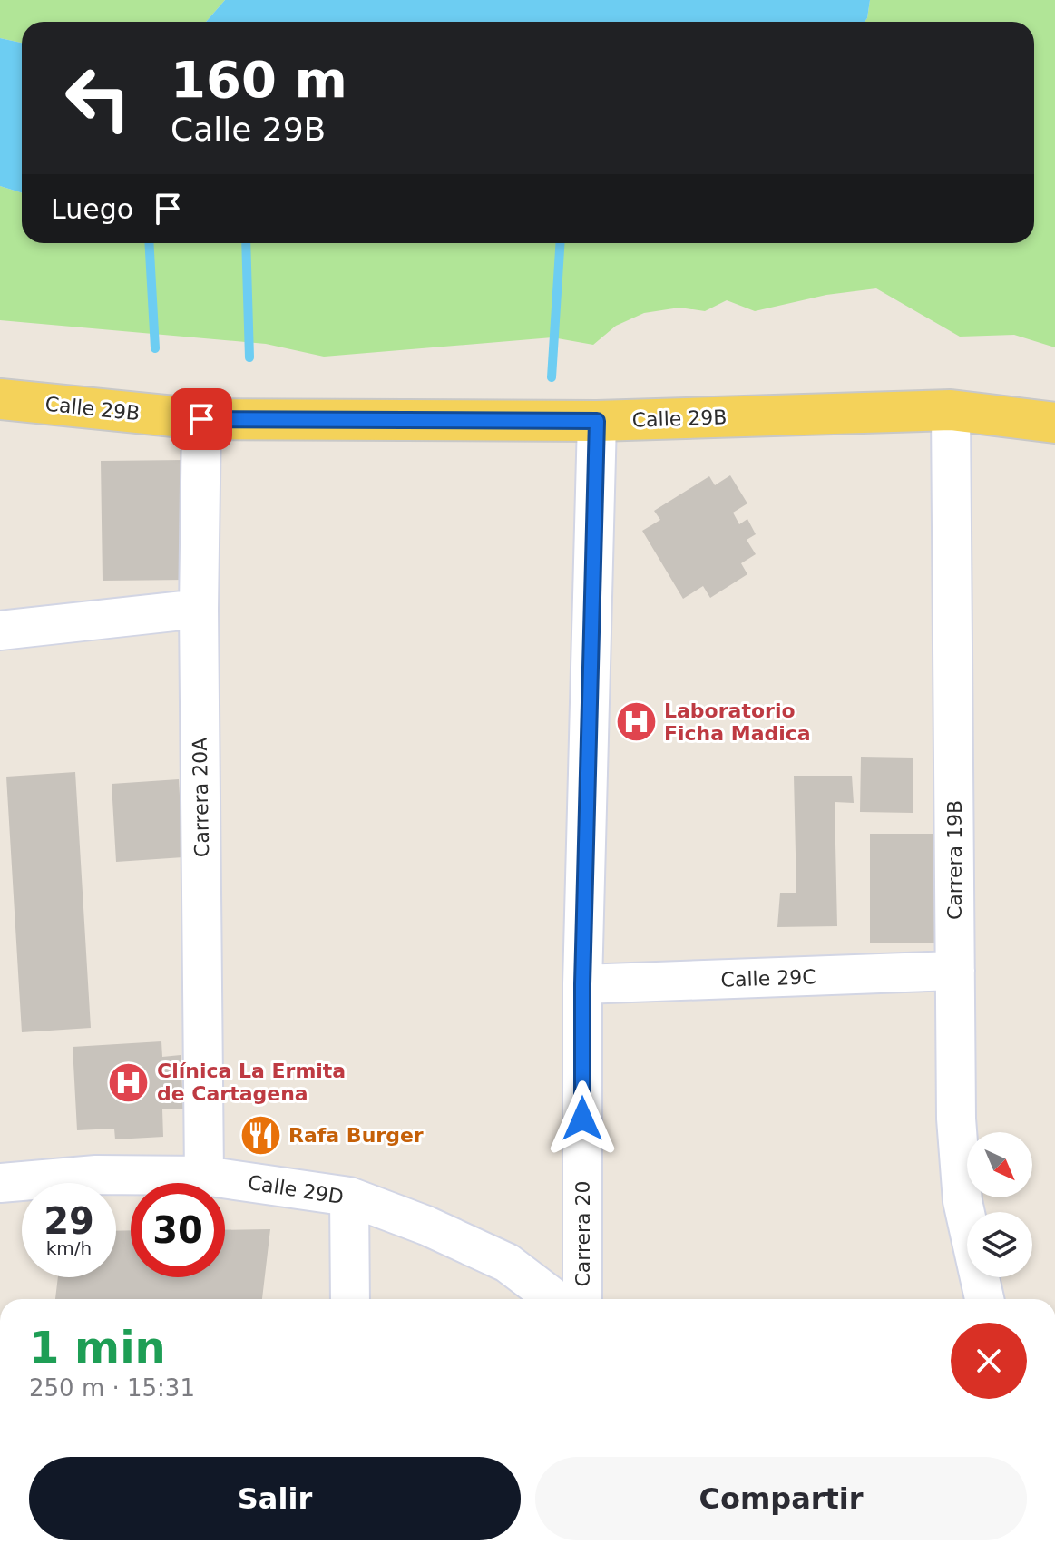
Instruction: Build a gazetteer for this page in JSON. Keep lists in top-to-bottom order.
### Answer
{
  "streets": {
    "main road": ["Calle 29B"],
    "street": [
      "Carrera 20A",
      "Carrera 19B",
      "Calle 29C",
      "Calle 29D",
      "Carrera 20"
    ]
  },
  "crossings": [
    ["Calle 29B", "Carrera 20A"],
    ["Calle 29B", "Carrera 19B"],
    ["Calle 29B", "Carrera 20"],
    ["Carrera 20A", "Calle 29D"],
    ["Carrera 19B", "Calle 29C"],
    ["Calle 29C", "Carrera 20"]
  ],
  "places": {
    "hospital": ["Laboratorio Ficha Madica", "Clínica La Ermita de Cartagena"],
    "restaurant": ["Rafa Burger"]
  },
  "north": "bottom right",
  "page": {
    "turn": ["160 m", "Calle 29B"],
    "then": "Luego",
    "speed": "29 km/h",
    "limit": "30",
    "heading": ["1 min", "250 m · 15:31"],
    "buttons": ["Salir", "Compartir"]
  }
}
